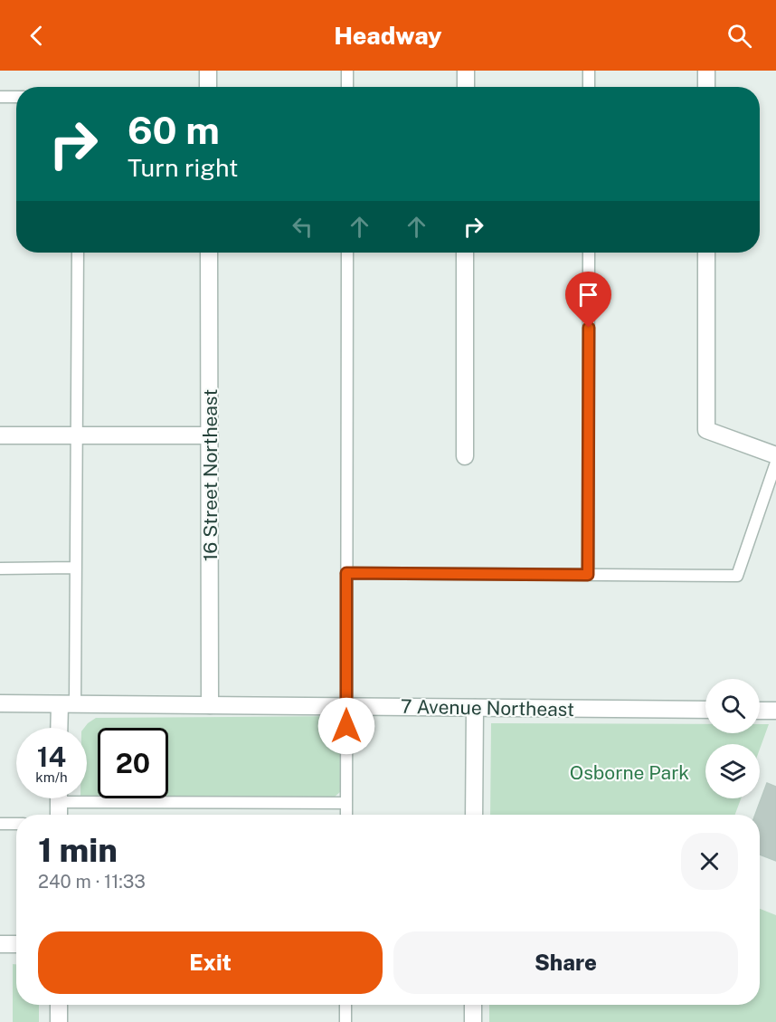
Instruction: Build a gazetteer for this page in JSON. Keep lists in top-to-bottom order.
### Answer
{
  "streets": {
    "street": ["16 Street Northeast", "7 Avenue Northeast"]
  },
  "crossings": [
    ["16 Street Northeast", "7 Avenue Northeast"]
  ],
  "parks": ["Osborne Park"],
  "page": {
    "header": "Headway",
    "turn": ["60 m", "Turn right"],
    "speed": "14 km/h",
    "limit": "20",
    "heading": ["1 min", "240 m · 11:33"],
    "buttons": ["Exit", "Share"]
  }
}
